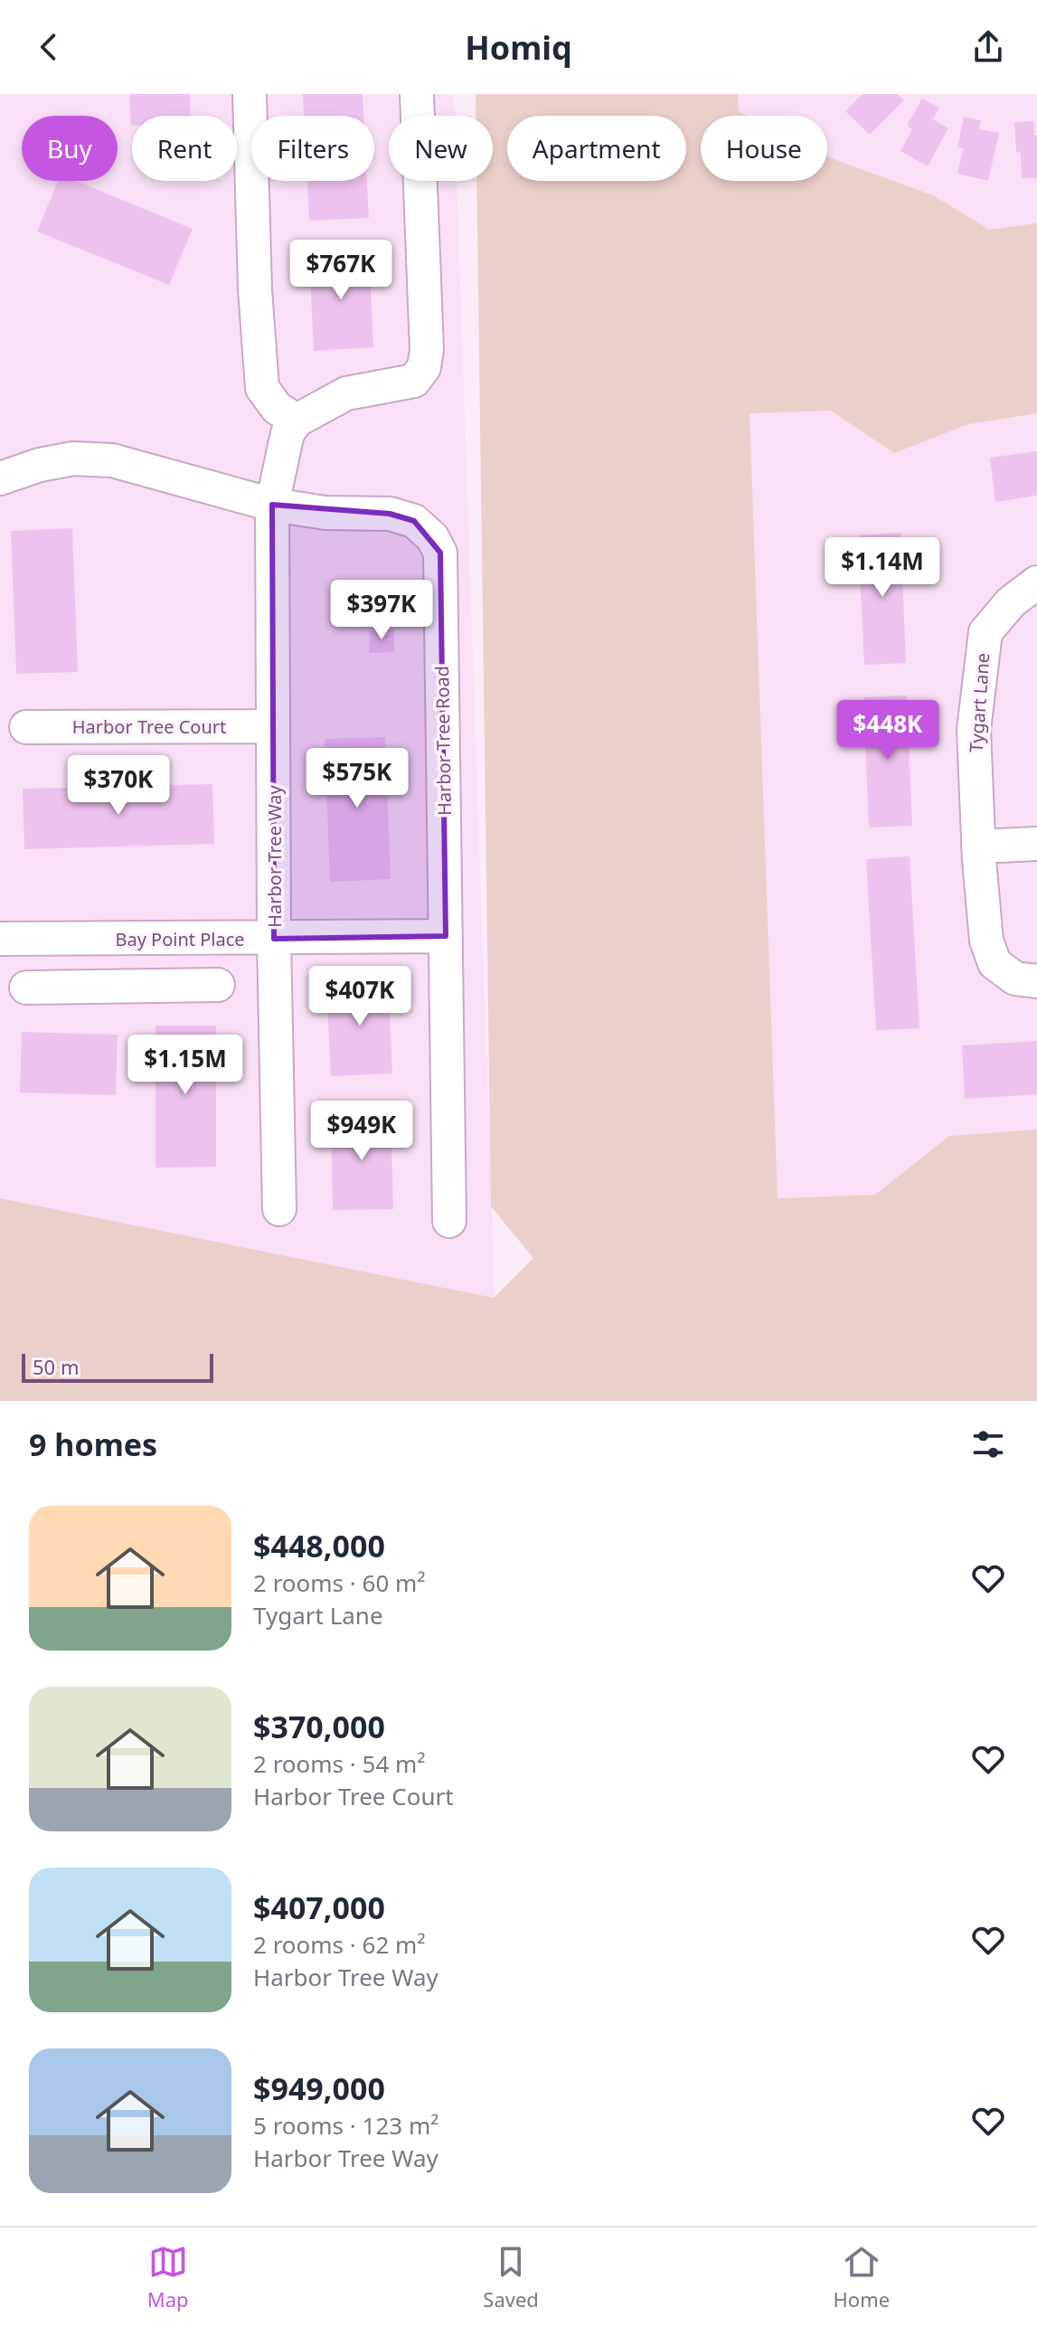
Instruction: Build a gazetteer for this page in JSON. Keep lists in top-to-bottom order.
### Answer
{
  "streets": {
    "street": [
      "Tygart Lane",
      "Harbor Tree Court",
      "Harbor Tree Road",
      "Harbor Tree Way",
      "Bay Point Place"
    ]
  },
  "crossings": [
    ["Harbor Tree Court", "Harbor Tree Way"],
    ["Harbor Tree Road", "Harbor Tree Way"],
    ["Harbor Tree Road", "Bay Point Place"],
    ["Harbor Tree Way", "Bay Point Place"]
  ],
  "scale_bar": "50 m",
  "page": {
    "header": "Homiq",
    "chip": [
      "Buy",
      "Rent",
      "Filters",
      "New",
      "Apartment",
      "House"
    ],
    "price": [
      "$767K",
      "$1.14M",
      "$397K",
      "$448K",
      "$575K",
      "$370K",
      "$407K",
      "$1.15M",
      "$949K"
    ],
    "scale": "50 m",
    "heading": "9 homes",
    "list": [
      {
        "name": "$448,000",
        "note": "2 rooms · 60 m² · Tygart Lane"
      },
      {
        "name": "$370,000",
        "note": "2 rooms · 54 m² · Harbor Tree Court"
      },
      {
        "name": "$407,000",
        "note": "2 rooms · 62 m² · Harbor Tree Way"
      },
      {
        "name": "$949,000",
        "note": "5 rooms · 123 m² · Harbor Tree Way"
      }
    ],
    "tabs": ["Map", "Saved", "Home"]
  }
}
